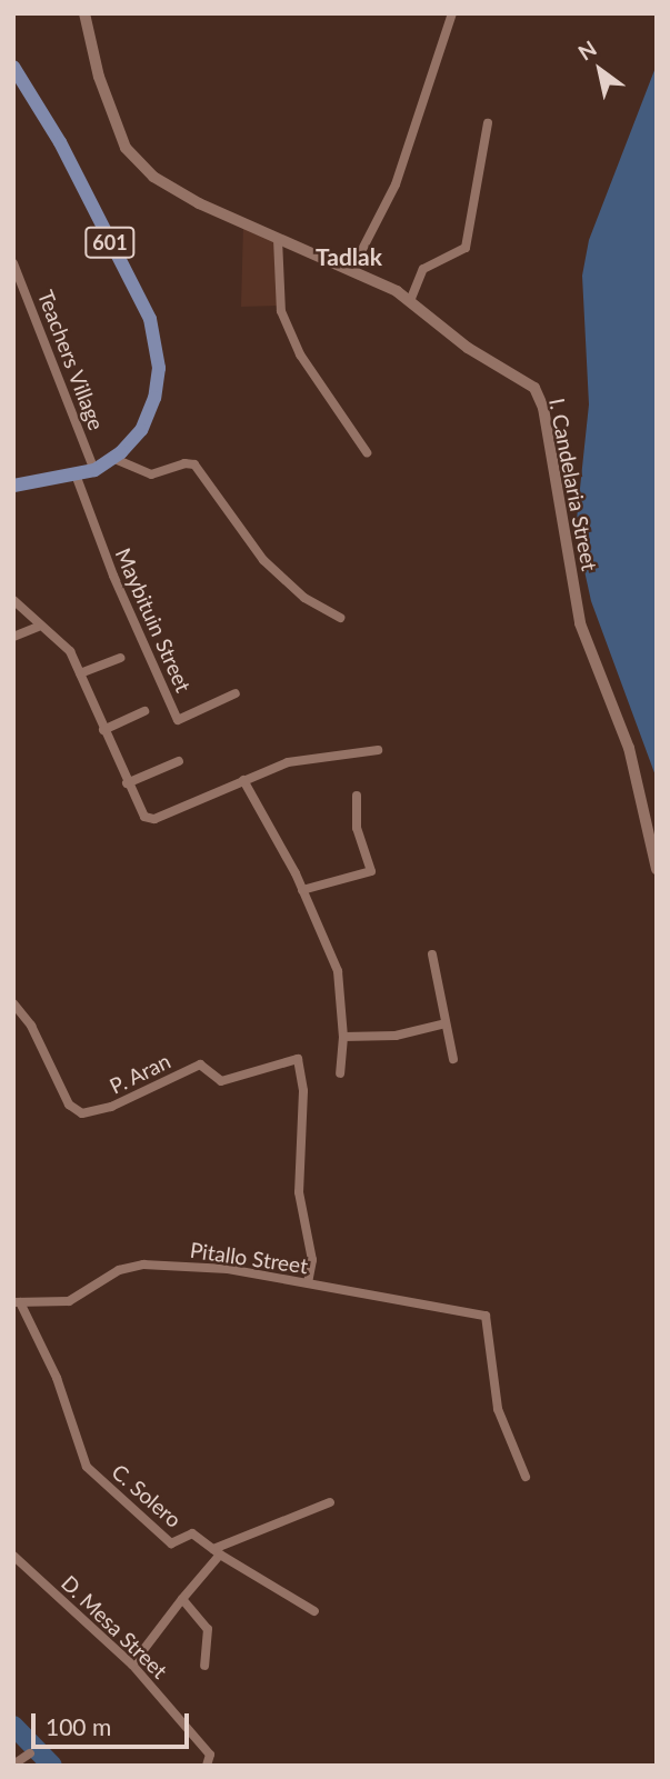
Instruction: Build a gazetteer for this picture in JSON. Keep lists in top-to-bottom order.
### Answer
{
  "streets": {
    "main road": ["601"],
    "street": [
      "Teachers Village",
      "I. Candelaria Street",
      "Maybituin Street",
      "P. Aran",
      "Pitallo Street",
      "C. Solero",
      "D. Mesa Street"
    ]
  },
  "crossings": [
    ["601", "Teachers Village"],
    ["601", "Maybituin Street"],
    ["P. Aran", "Pitallo Street"],
    ["Pitallo Street", "C. Solero"]
  ],
  "districts": ["Tadlak"],
  "scale_bar": "100 m",
  "north": "top left"
}
